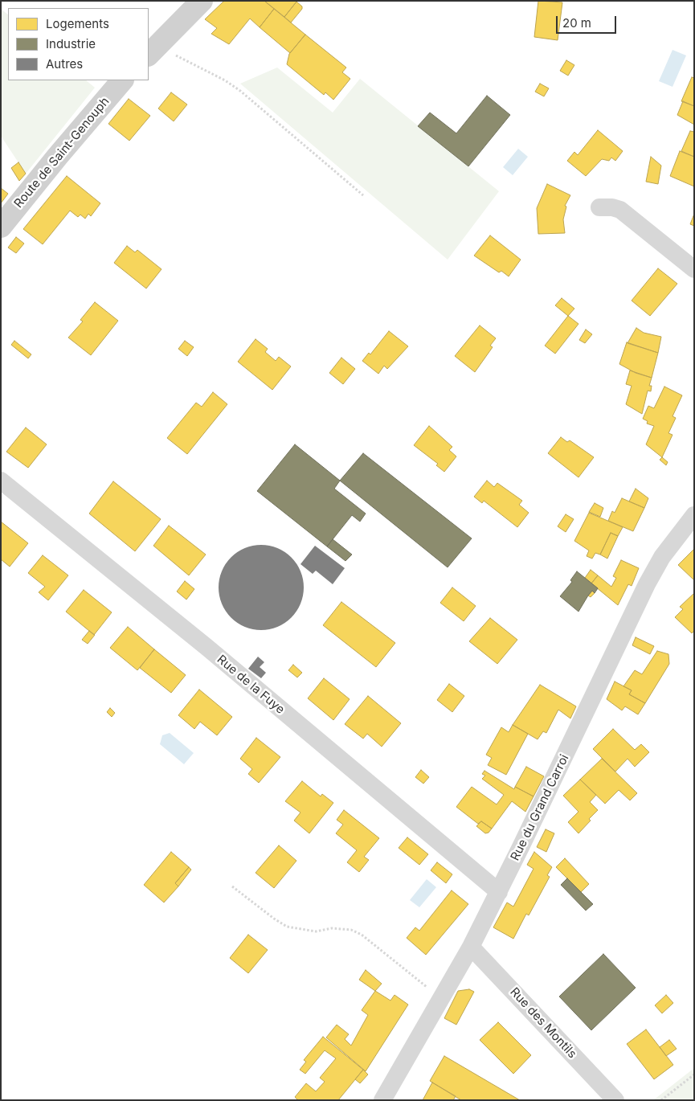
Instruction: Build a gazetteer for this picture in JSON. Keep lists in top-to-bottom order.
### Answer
{
  "streets": {
    "street": [
      "Route de Saint-Genouph",
      "Rue de la Fuye",
      "Rue du Grand Carroi",
      "Rue des Montils"
    ]
  },
  "crossings": [
    ["Rue de la Fuye", "Rue du Grand Carroi"],
    ["Rue du Grand Carroi", "Rue des Montils"]
  ],
  "legend": ["Logements", "Industrie", "Autres"],
  "scale_bar": "20 m"
}
